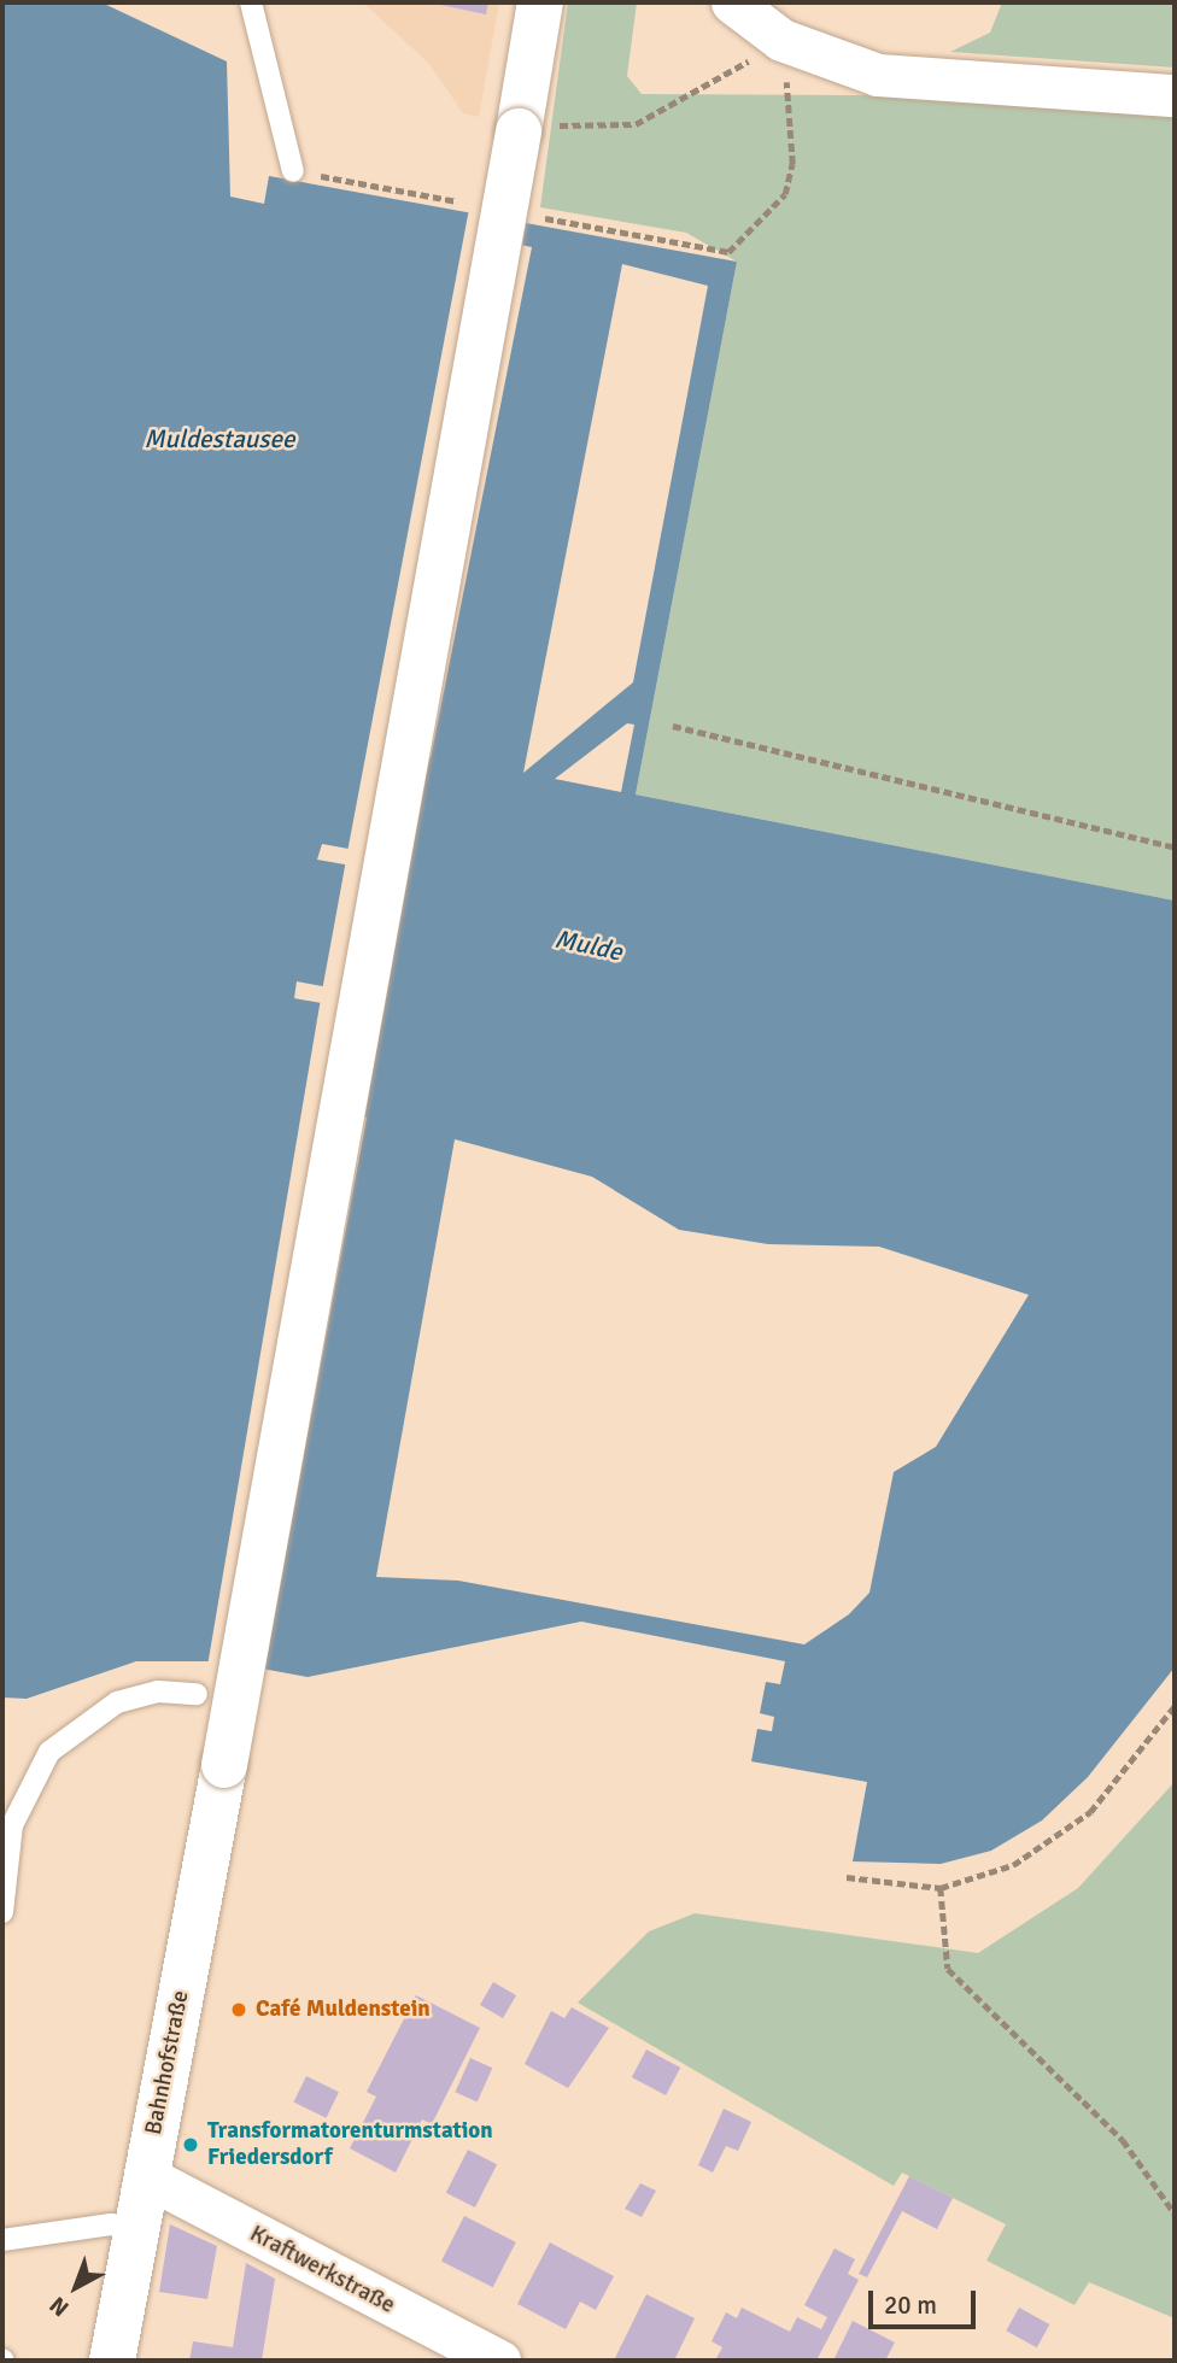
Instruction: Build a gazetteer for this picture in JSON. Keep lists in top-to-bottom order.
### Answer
{
  "streets": {
    "main road": ["Bahnhofstraße"],
    "street": ["Kraftwerkstraße"]
  },
  "crossings": [
    ["Bahnhofstraße", "Kraftwerkstraße"]
  ],
  "water": ["Muldestausee", "Mulde"],
  "places": ["Café Muldenstein", "Transformatorenturmstation Friedersdorf"],
  "scale_bar": "20 m",
  "north": "bottom left"
}
